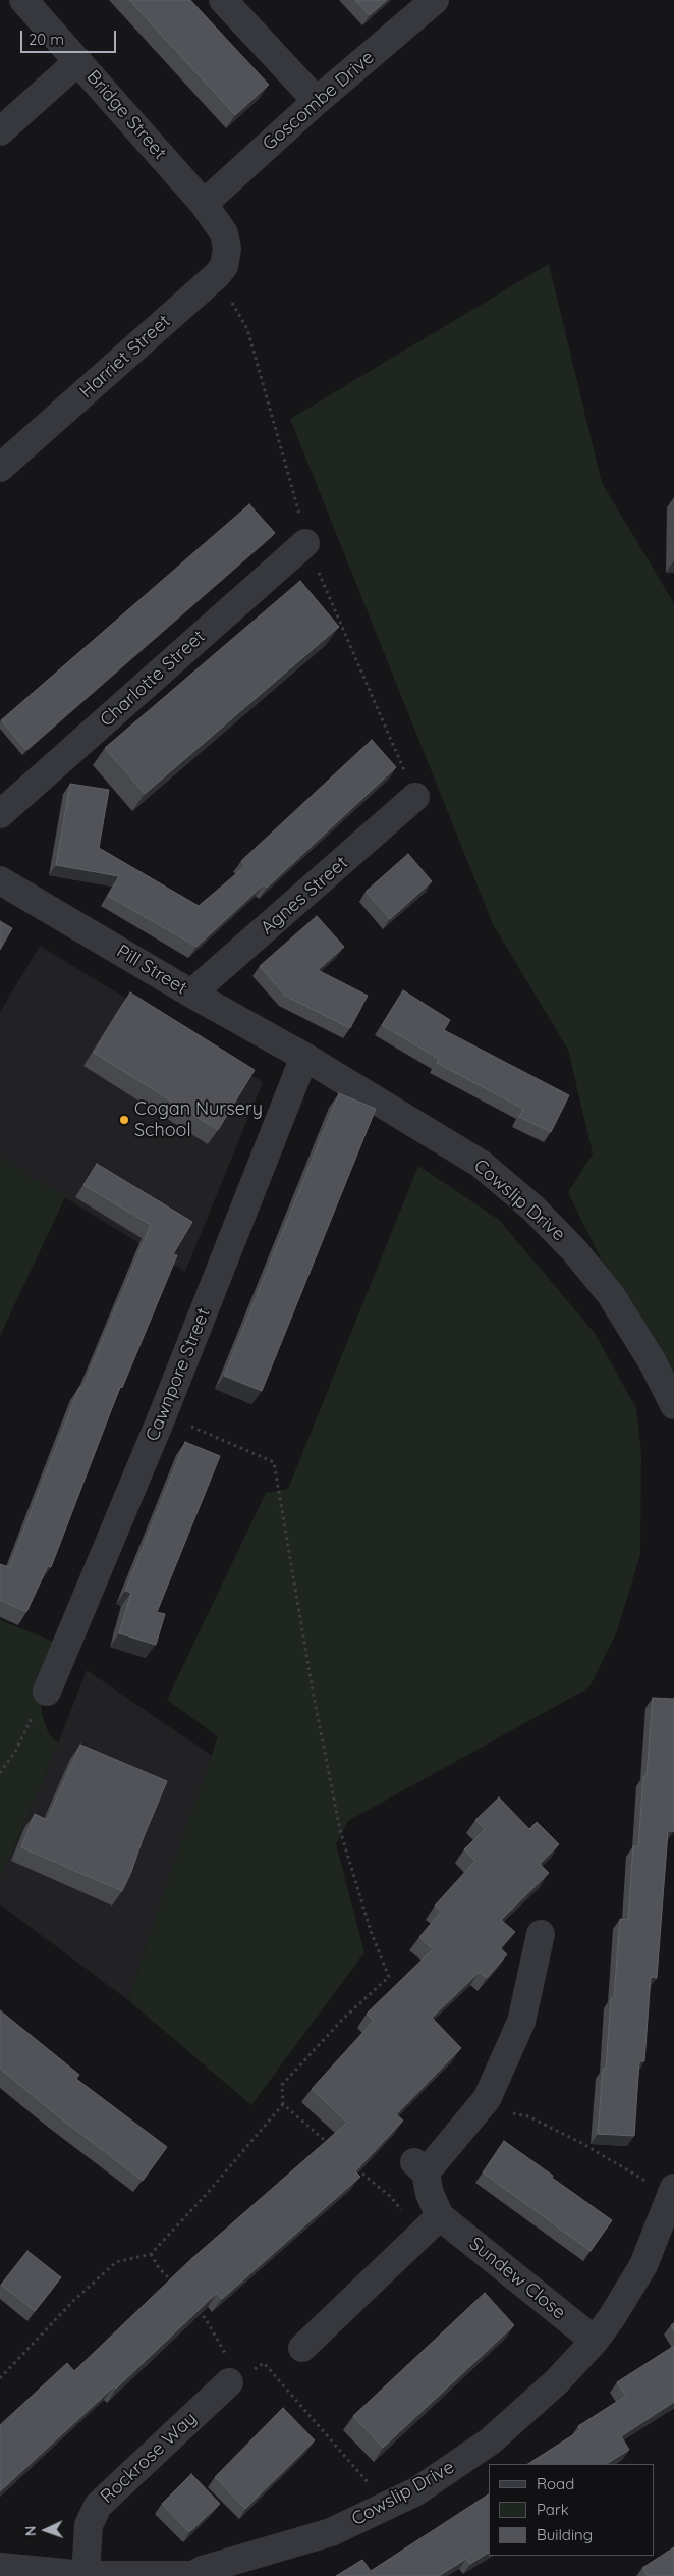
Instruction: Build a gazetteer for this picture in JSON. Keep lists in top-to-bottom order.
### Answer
{
  "streets": {
    "street": [
      "Goscombe Drive",
      "Bridge Street",
      "Harriet Street",
      "Charlotte Street",
      "Agnes Street",
      "Pill Street",
      "Cowslip Drive",
      "Cawnpore Street",
      "Sundew Close",
      "Rockrose Way"
    ]
  },
  "crossings": [
    ["Goscombe Drive", "Bridge Street"],
    ["Bridge Street", "Harriet Street"],
    ["Agnes Street", "Pill Street"],
    ["Pill Street", "Cowslip Drive"],
    ["Pill Street", "Cawnpore Street"],
    ["Cowslip Drive", "Cawnpore Street"],
    ["Cowslip Drive", "Sundew Close"],
    ["Cowslip Drive", "Rockrose Way"]
  ],
  "places": ["Cogan Nursery School"],
  "legend": ["Road", "Park", "Building"],
  "scale_bar": "20 m",
  "north": "left"
}
